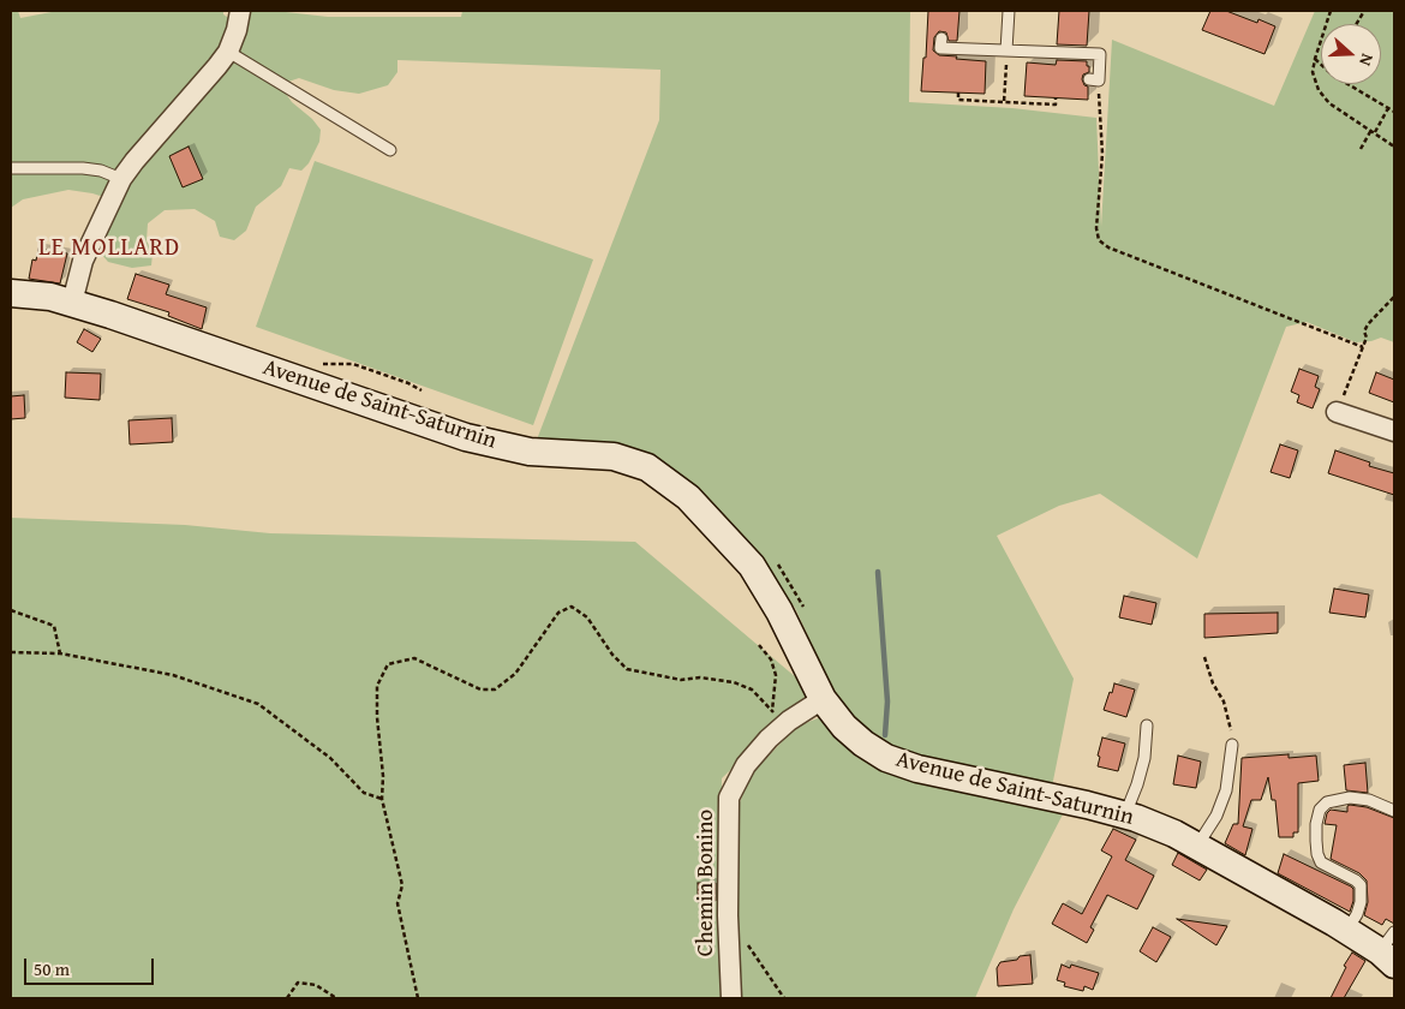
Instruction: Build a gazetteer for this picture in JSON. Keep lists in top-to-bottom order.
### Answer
{
  "streets": {
    "main road": ["Avenue de Saint-Saturnin"],
    "street": ["Chemin Bonino"]
  },
  "crossings": [
    ["Avenue de Saint-Saturnin", "Chemin Bonino"]
  ],
  "districts": ["LE MOLLARD"],
  "scale_bar": "50 m",
  "north": "right"
}
